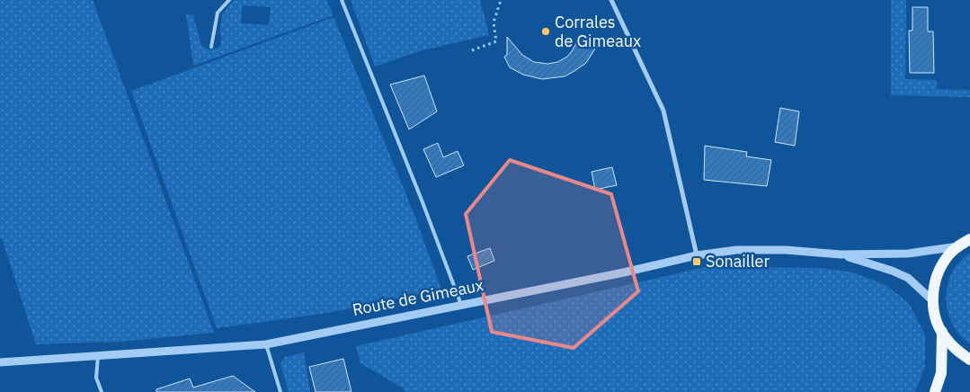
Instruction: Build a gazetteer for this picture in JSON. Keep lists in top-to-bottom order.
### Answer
{
  "streets": {
    "main road": ["Route de Gimeaux"]
  },
  "places": {
    "other": ["Corrales de Gimeaux"],
    "transit": ["Sonailler"]
  }
}
